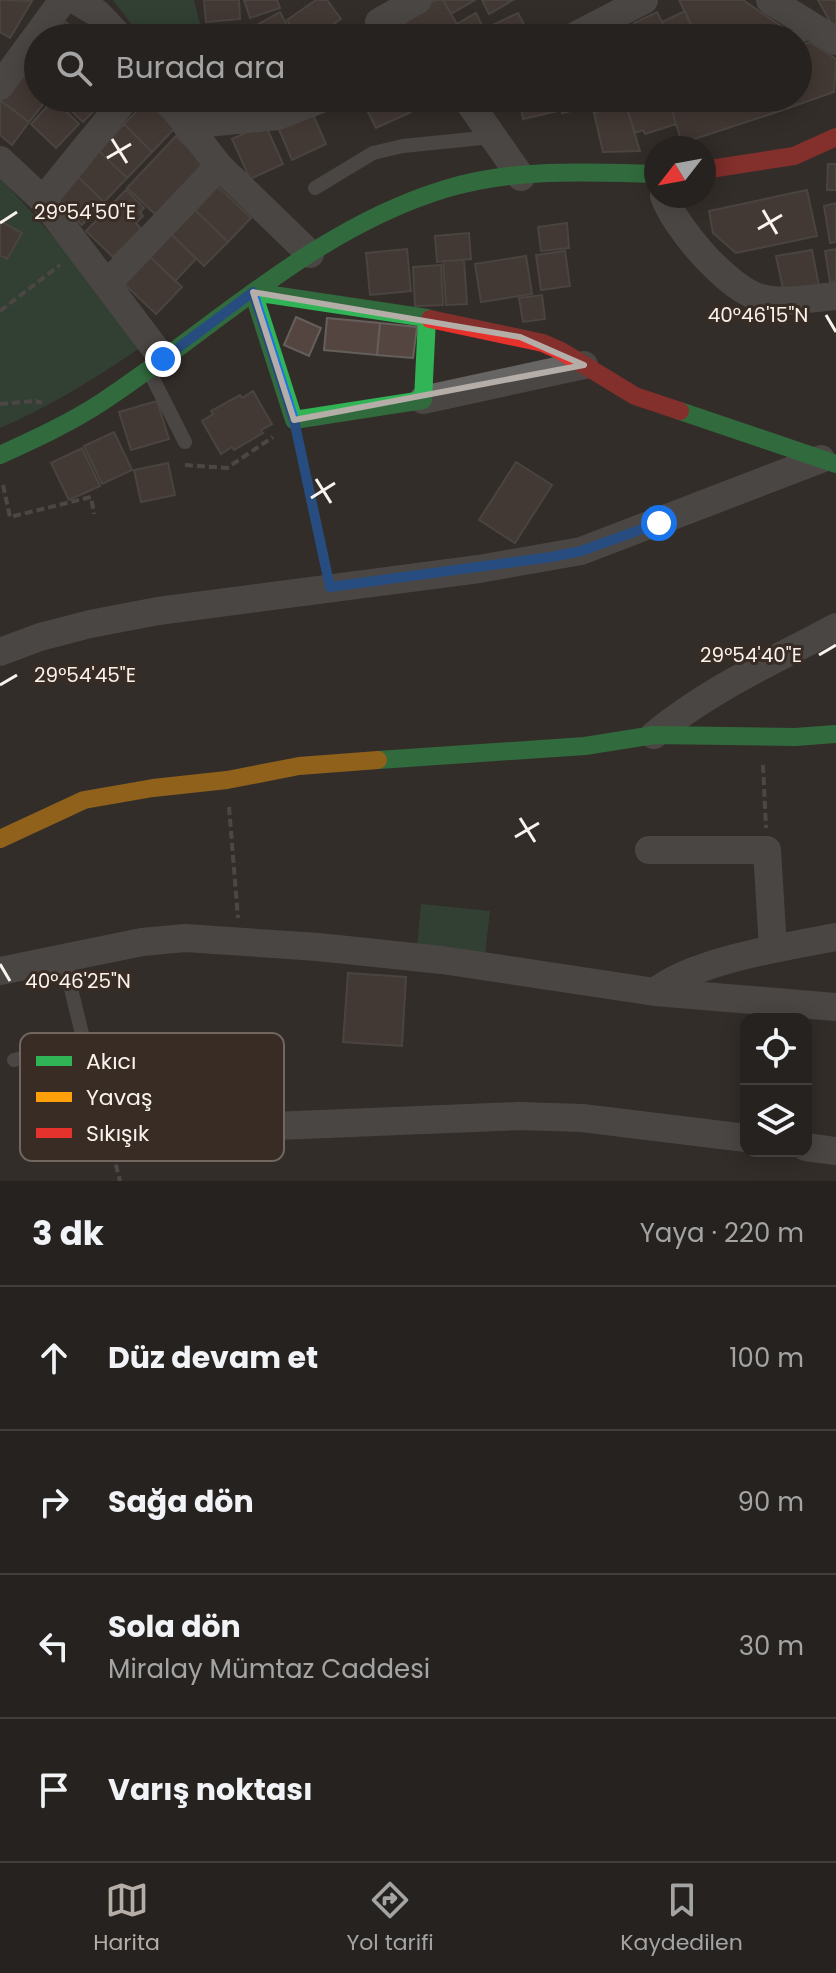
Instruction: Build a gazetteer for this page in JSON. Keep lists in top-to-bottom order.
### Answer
{
  "legend": ["Akıcı", "Yavaş", "Sıkışık"],
  "north": "bottom left",
  "page": {
    "search": "Burada ara",
    "heading": ["3 dk", "Yaya · 220 m"],
    "list": [
      ["Düz devam et", "100 m"],
      ["Sağa dön", "90 m"],
      ["Sola dön", "Miralay Mümtaz Caddesi", "30 m"],
      "Varış noktası"
    ],
    "nav": ["Harita", "Yol tarifi", "Kaydedilen"]
  },
  "coordinates": [
    "29°54'50\"E",
    "40°46'15\"N",
    "29°54'40\"E",
    "29°54'45\"E",
    "40°46'25\"N"
  ]
}
